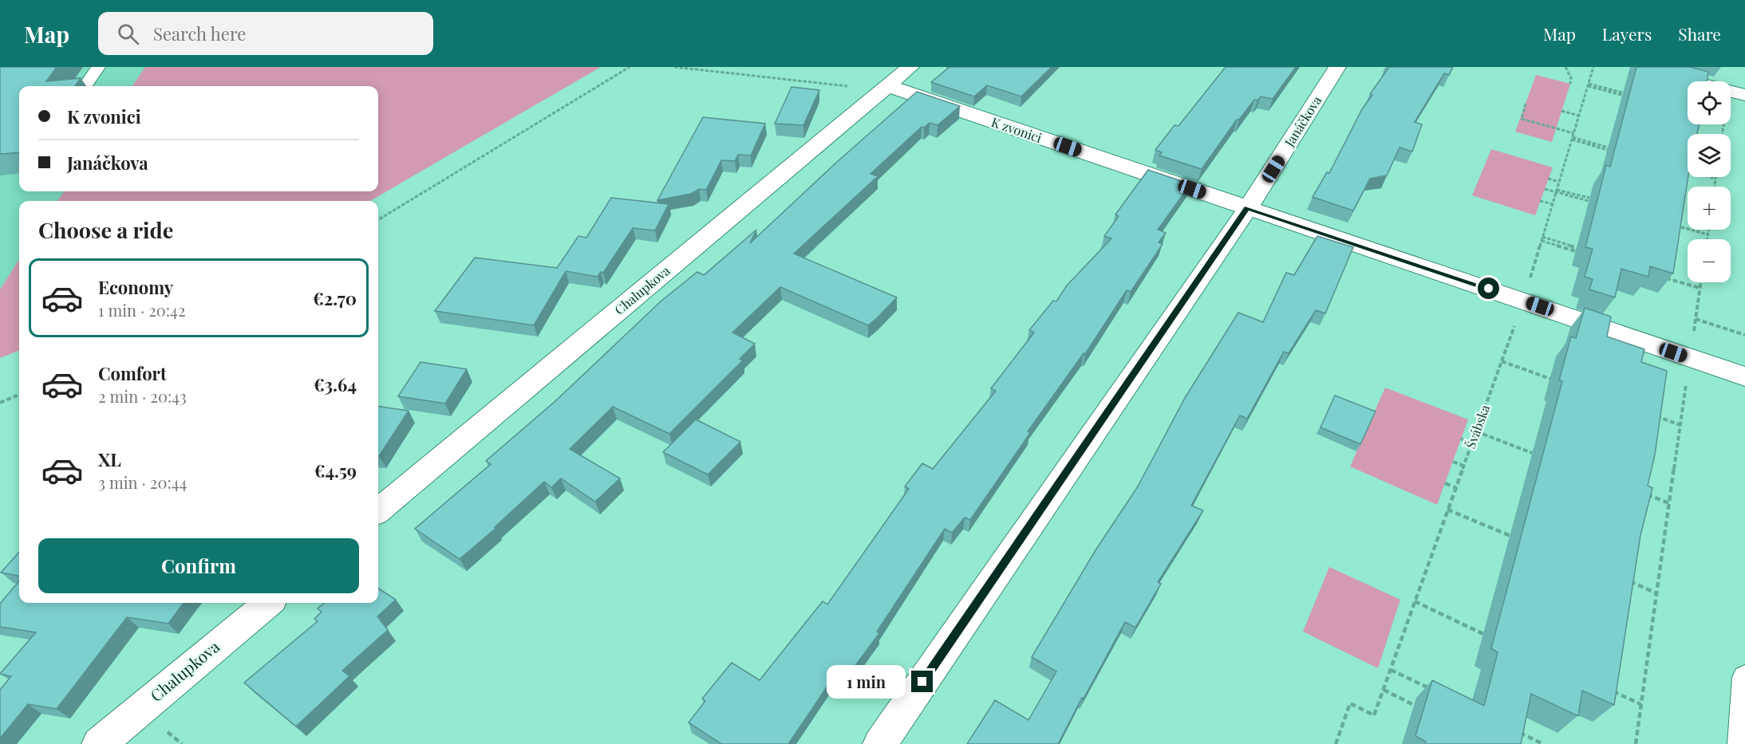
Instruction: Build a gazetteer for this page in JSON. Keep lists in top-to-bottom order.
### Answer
{
  "streets": {
    "street": ["Janáčkova", "K zvonici", "Chalupkova"],
    "path": ["Švábska"]
  },
  "crossings": [
    ["Janáčkova", "K zvonici"],
    ["K zvonici", "Chalupkova"],
    ["K zvonici", "Švábska"]
  ],
  "page": {
    "header": "Map",
    "search": "Search here",
    "nav": ["Map", "Layers", "Share"],
    "map_buttons": ["+", "−"],
    "banner": ["K zvonici", "Janáčkova"],
    "heading": "Choose a ride",
    "list": [
      {
        "name": "Economy",
        "note": "1 min · 20:42",
        "value": "€2.70"
      },
      {
        "name": "Comfort",
        "note": "2 min · 20:43",
        "value": "€3.64"
      },
      {
        "name": "XL",
        "note": "3 min · 20:44",
        "value": "€4.59"
      }
    ],
    "buttons": "Confirm",
    "bubble": "1 min"
  }
}
